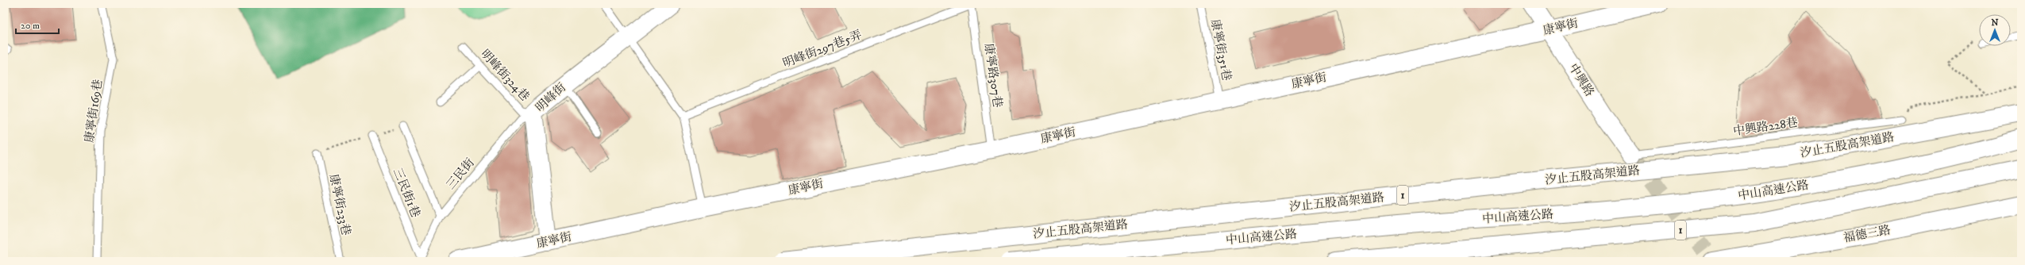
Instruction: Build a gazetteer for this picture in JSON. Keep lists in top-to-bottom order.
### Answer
{
  "streets": {
    "main road": [
      "康寧街",
      "中興路",
      "明峰街",
      "汐止五股高架道路",
      "中山高速公路",
      "1",
      "福德三路"
    ],
    "lane": [
      "明峰街297巷5弄",
      "康寧街351巷",
      "明峰街324巷",
      "康寧路307巷",
      "康寧街169巷",
      "中興路228巷",
      "三民街",
      "三民街1巷",
      "康寧街233巷"
    ]
  },
  "crossings": [
    ["康寧街", "康寧街351巷"],
    ["康寧街", "康寧路307巷"],
    ["康寧街", "中興路"],
    ["康寧街", "明峰街"],
    ["明峰街297巷5弄", "康寧路307巷"],
    ["明峰街324巷", "明峰街"],
    ["明峰街324巷", "三民街"],
    ["中興路", "中興路228巷"],
    ["明峰街", "三民街"],
    ["三民街", "三民街1巷"]
  ],
  "scale_bar": "20 m",
  "north": "top"
}
